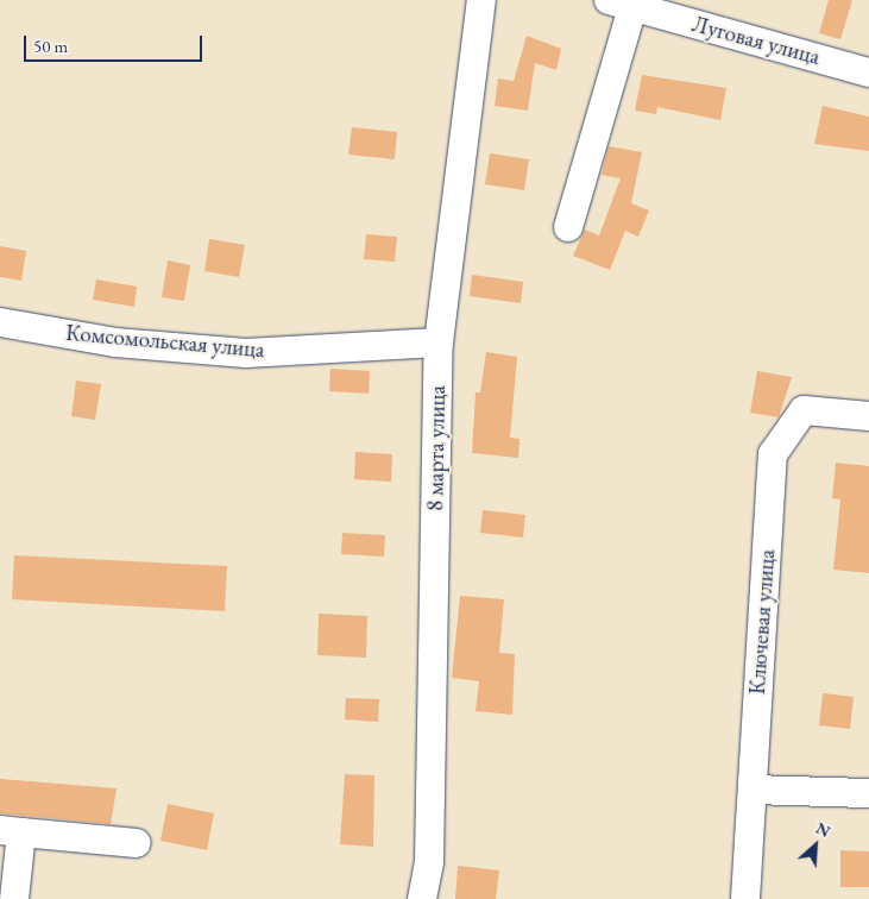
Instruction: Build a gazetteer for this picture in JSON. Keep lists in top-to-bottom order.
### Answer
{
  "streets": {
    "street": [
      "Луговая улица",
      "Комсомольская улица",
      "8 марта улица",
      "Ключевая улица"
    ]
  },
  "crossings": [
    ["Комсомольская улица", "8 марта улица"]
  ],
  "scale_bar": "50 m",
  "north": "top right"
}
